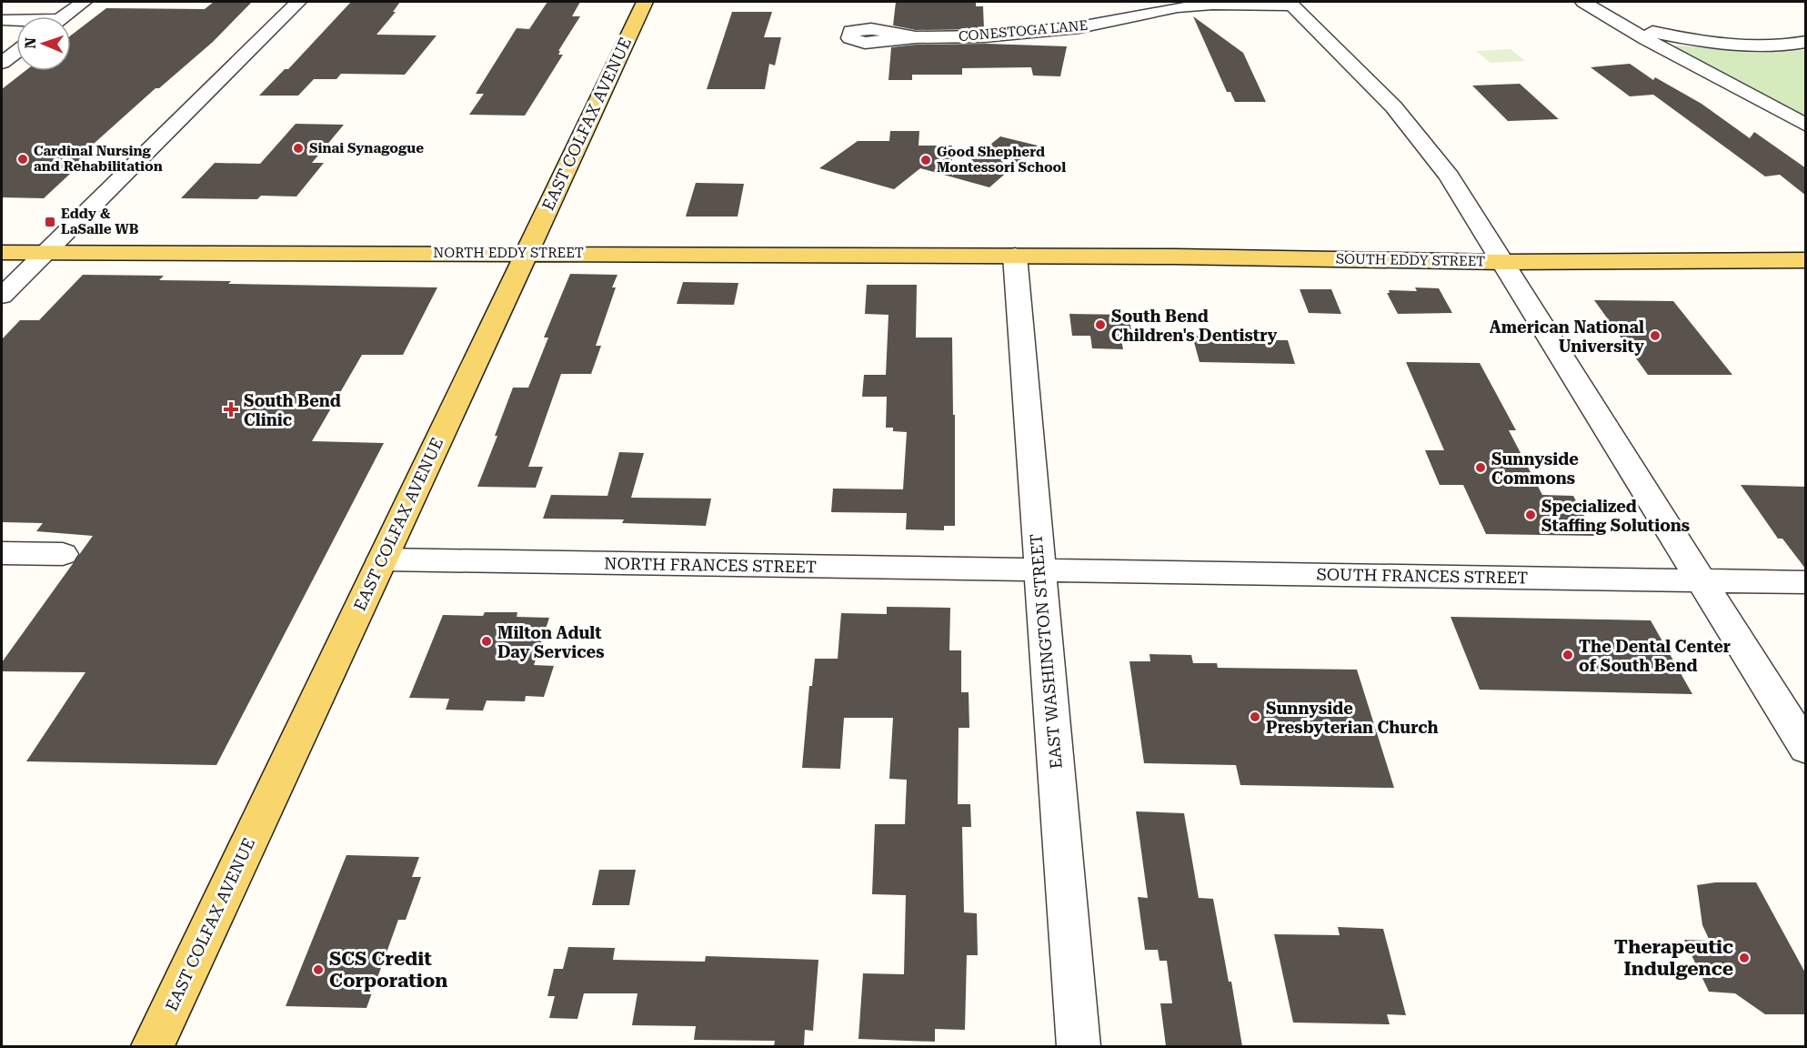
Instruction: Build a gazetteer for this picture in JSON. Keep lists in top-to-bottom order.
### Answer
{
  "streets": {
    "main road": ["EAST COLFAX AVENUE", "NORTH EDDY STREET", "SOUTH EDDY STREET"],
    "street": [
      "CONESTOGA LANE",
      "NORTH FRANCES STREET",
      "SOUTH FRANCES STREET",
      "EAST WASHINGTON STREET"
    ]
  },
  "crossings": [
    ["EAST COLFAX AVENUE", "NORTH EDDY STREET"],
    ["EAST COLFAX AVENUE", "NORTH FRANCES STREET"],
    ["NORTH EDDY STREET", "SOUTH EDDY STREET"],
    ["NORTH EDDY STREET", "EAST WASHINGTON STREET"],
    ["SOUTH EDDY STREET", "EAST WASHINGTON STREET"],
    ["NORTH FRANCES STREET", "SOUTH FRANCES STREET"],
    ["NORTH FRANCES STREET", "EAST WASHINGTON STREET"],
    ["SOUTH FRANCES STREET", "EAST WASHINGTON STREET"]
  ],
  "places": {
    "other": [
      "Sinai Synagogue",
      "Cardinal Nursing and Rehabilitation",
      "Good Shepherd Montessori School",
      "South Bend Children's Dentistry",
      "American National University",
      "Sunnyside Commons",
      "Specialized Staffing Solutions",
      "Milton Adult Day Services",
      "The Dental Center of South Bend",
      "Sunnyside Presbyterian Church",
      "Therapeutic Indulgence",
      "SCS Credit Corporation"
    ],
    "transit": ["Eddy & LaSalle WB"],
    "health": ["South Bend Clinic"]
  },
  "north": "left"
}
